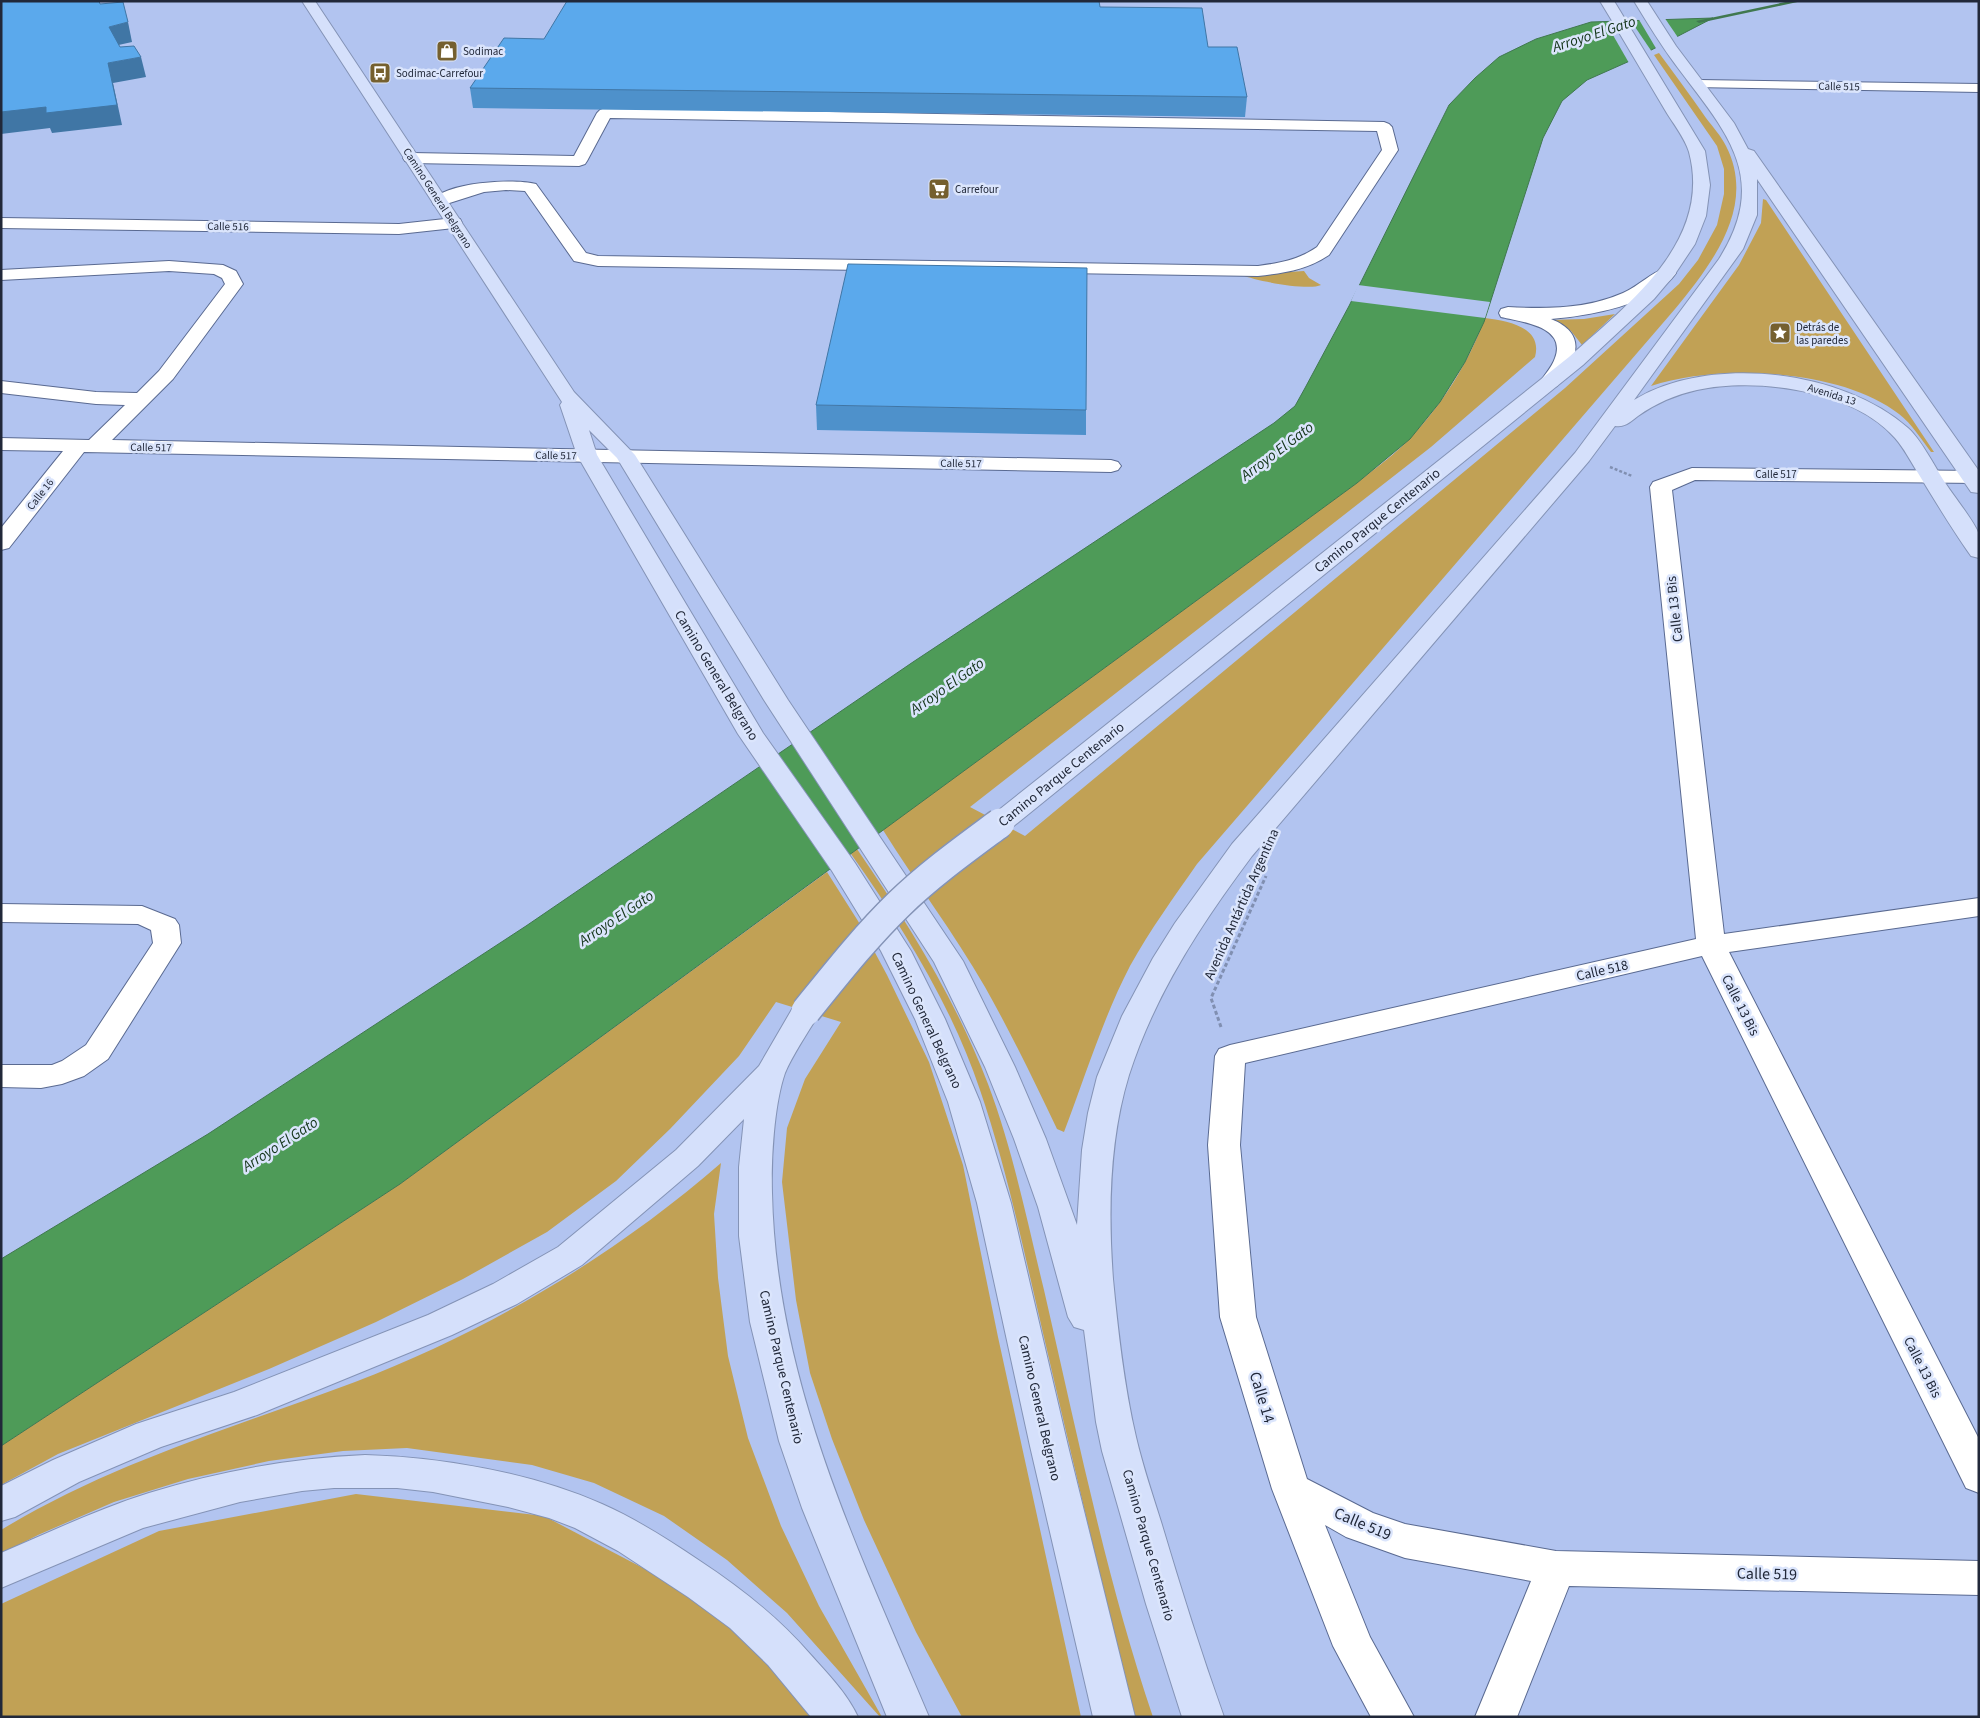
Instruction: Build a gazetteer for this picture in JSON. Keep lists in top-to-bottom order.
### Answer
{
  "streets": {
    "main road": ["Camino General Belgrano", "Avenida 13", "Camino Parque Centenario"],
    "street": [
      "Calle 515",
      "Calle 516",
      "Calle 517",
      "Calle 16",
      "Calle 13 Bis",
      "Calle 518",
      "Calle 14",
      "Calle 519"
    ],
    "path": ["Avenida Antártida Argentina"]
  },
  "crossings": [
    ["Calle 515", "Camino Parque Centenario"],
    ["Camino General Belgrano", "Calle 516"],
    ["Camino General Belgrano", "Calle 517"],
    ["Camino General Belgrano", "Camino Parque Centenario"],
    ["Avenida 13", "Calle 517"],
    ["Avenida 13", "Camino Parque Centenario"],
    ["Calle 517", "Calle 16"],
    ["Calle 517", "Calle 13 Bis"],
    ["Calle 13 Bis", "Calle 518"],
    ["Avenida Antártida Argentina", "Calle 518"],
    ["Avenida Antártida Argentina", "Calle 14"],
    ["Calle 518", "Calle 14"],
    ["Calle 14", "Calle 519"]
  ],
  "water": ["Arroyo El Gato"],
  "places": {
    "shop": ["Sodimac"],
    "bus stop": ["Sodimac-Carrefour"],
    "supermarket": ["Carrefour"],
    "place": ["Detrás de las paredes"]
  }
}
